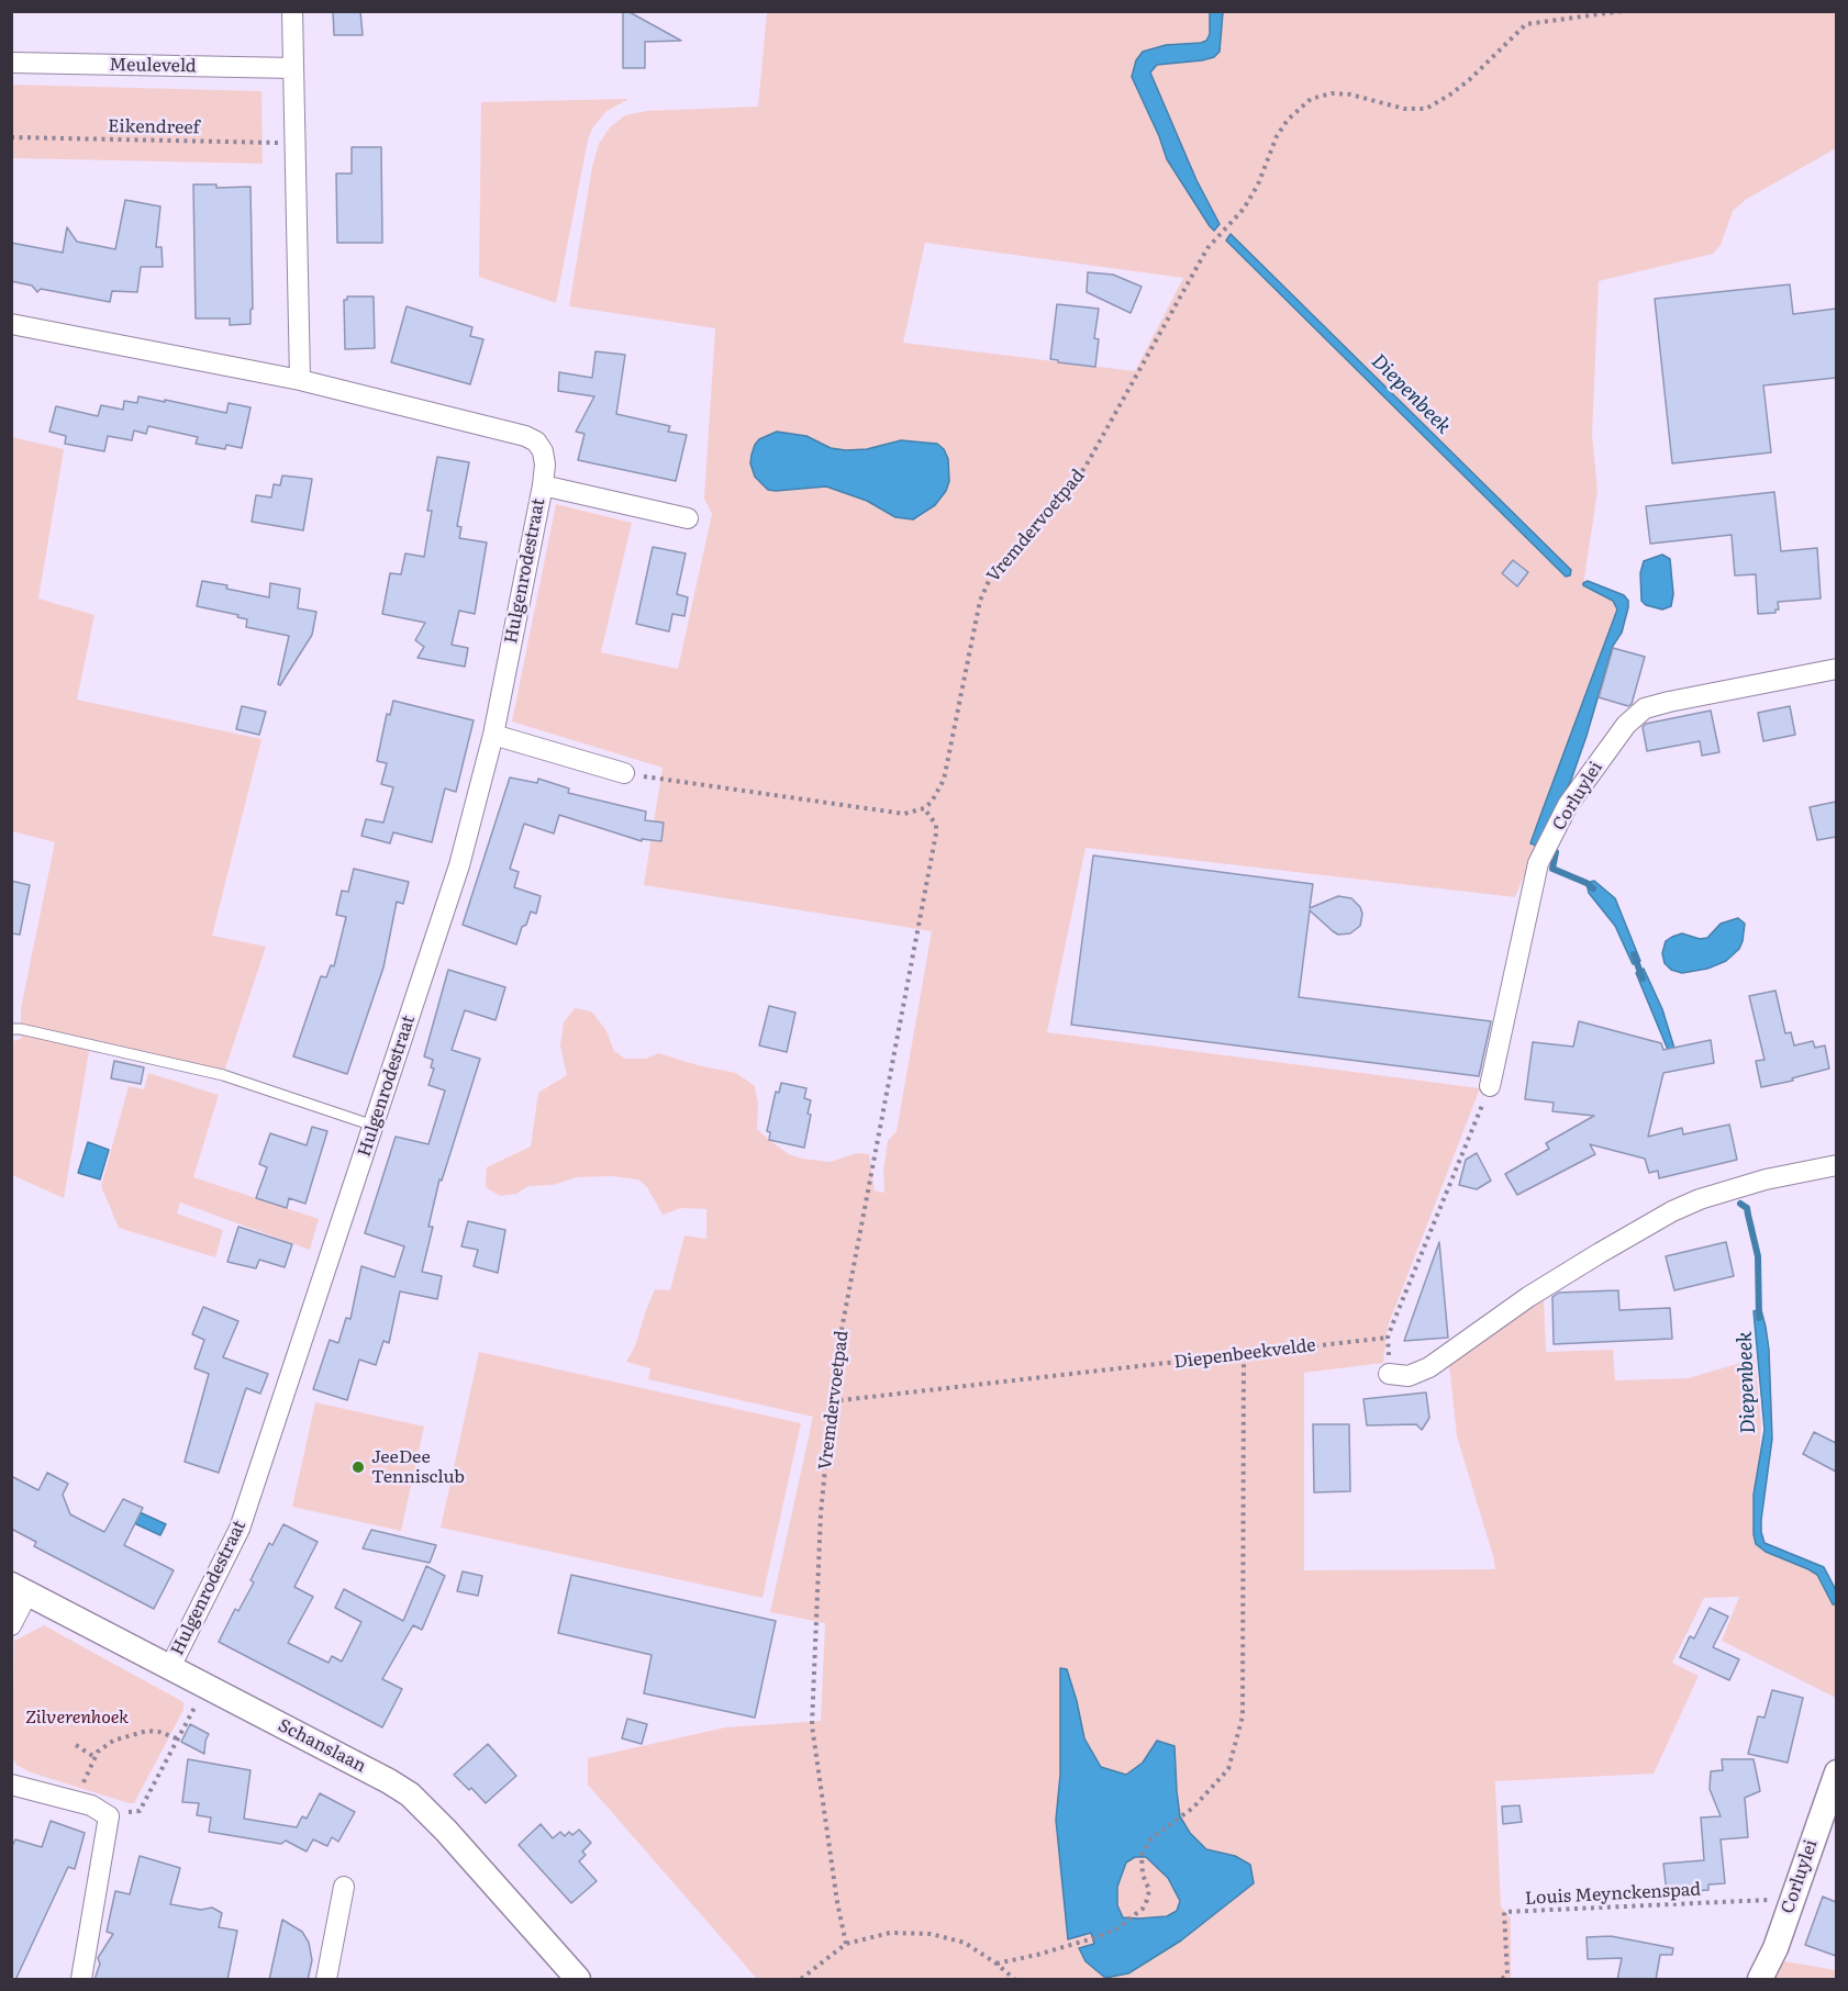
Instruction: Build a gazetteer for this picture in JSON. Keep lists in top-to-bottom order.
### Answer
{
  "streets": {
    "street": [
      "Meuleveld",
      "Hulgenrodestraat",
      "Corluylei",
      "Schanslaan"
    ],
    "path": [
      "Eikendreef",
      "Vremdervoetpad",
      "Diepenbeekvelde",
      "Louis Meynckenspad"
    ]
  },
  "crossings": [
    ["Vremdervoetpad", "Diepenbeekvelde"],
    ["Hulgenrodestraat", "Schanslaan"],
    ["Corluylei", "Diepenbeekvelde"],
    ["Corluylei", "Louis Meynckenspad"]
  ],
  "water": ["Diepenbeek"],
  "parks": ["Zilverenhoek"],
  "places": ["JeeDee Tennisclub"]
}
